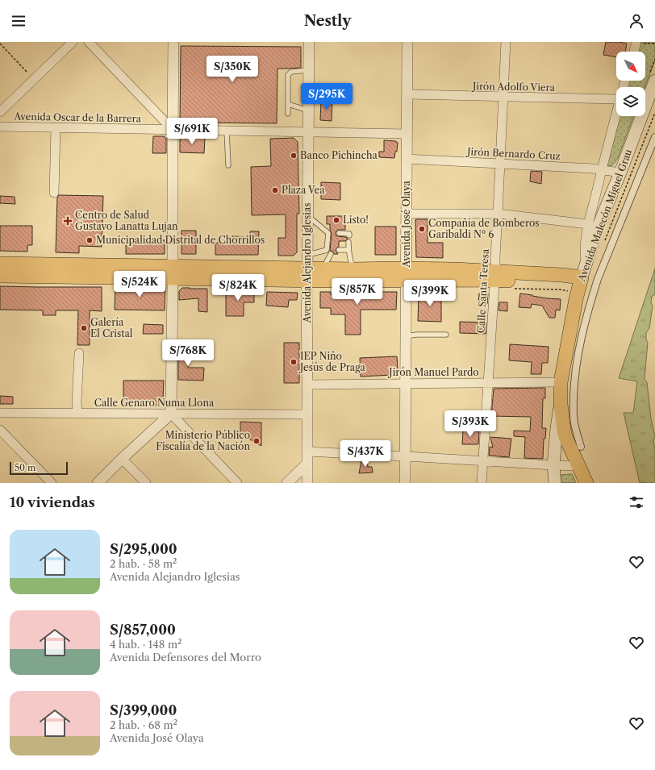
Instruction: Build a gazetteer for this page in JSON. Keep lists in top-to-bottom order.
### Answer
{
  "streets": {
    "main road": ["Avenida Malecón Miguel Grau"],
    "street": [
      "Jirón Adolfo Viera",
      "Avenida Oscar de la Barrera",
      "Jirón Bernardo Cruz",
      "Avenida José Olaya",
      "Avenida Alejandro Iglesias",
      "Calle Santa Teresa",
      "Jirón Manuel Pardo",
      "Calle Genaro Numa Llona"
    ]
  },
  "crossings": [
    ["Jirón Adolfo Viera", "Avenida José Olaya"],
    ["Jirón Adolfo Viera", "Calle Santa Teresa"],
    ["Avenida Oscar de la Barrera", "Avenida José Olaya"],
    ["Avenida Oscar de la Barrera", "Avenida Alejandro Iglesias"],
    ["Jirón Bernardo Cruz", "Avenida Malecón Miguel Grau"],
    ["Jirón Bernardo Cruz", "Avenida José Olaya"],
    ["Jirón Bernardo Cruz", "Calle Santa Teresa"],
    ["Avenida Malecón Miguel Grau", "Jirón Manuel Pardo"],
    ["Avenida José Olaya", "Jirón Manuel Pardo"],
    ["Avenida Alejandro Iglesias", "Jirón Manuel Pardo"],
    ["Avenida Alejandro Iglesias", "Calle Genaro Numa Llona"],
    ["Calle Santa Teresa", "Jirón Manuel Pardo"]
  ],
  "places": {
    "other": [
      "Banco Pichincha",
      "Plaza Vea",
      "Listo!",
      "Compañía de Bomberos Garibaldi Nº 6",
      "Municipalidad Distrital de Chorrillos",
      "Galería El Cristal",
      "IEP Niño Jesús de Praga",
      "Ministerio Público Fiscalía de la Nación"
    ],
    "health": ["Centro de Salud Gustavo Lanatta Lujan"]
  },
  "scale_bar": "50 m",
  "north": "bottom right",
  "page": {
    "header": "Nestly",
    "price": [
      "S/350K",
      "S/295K",
      "S/691K",
      "S/524K",
      "S/824K",
      "S/857K",
      "S/399K",
      "S/768K",
      "S/393K",
      "S/437K"
    ],
    "scale": "50 m",
    "heading": "10 viviendas",
    "list": [
      {
        "name": "S/295,000",
        "note": "2 hab. · 58 m² · Avenida Alejandro Iglesias"
      },
      {
        "name": "S/857,000",
        "note": "4 hab. · 148 m² · Avenida Defensores del Morro"
      },
      {
        "name": "S/399,000",
        "note": "2 hab. · 68 m² · Avenida José Olaya"
      }
    ]
  }
}
